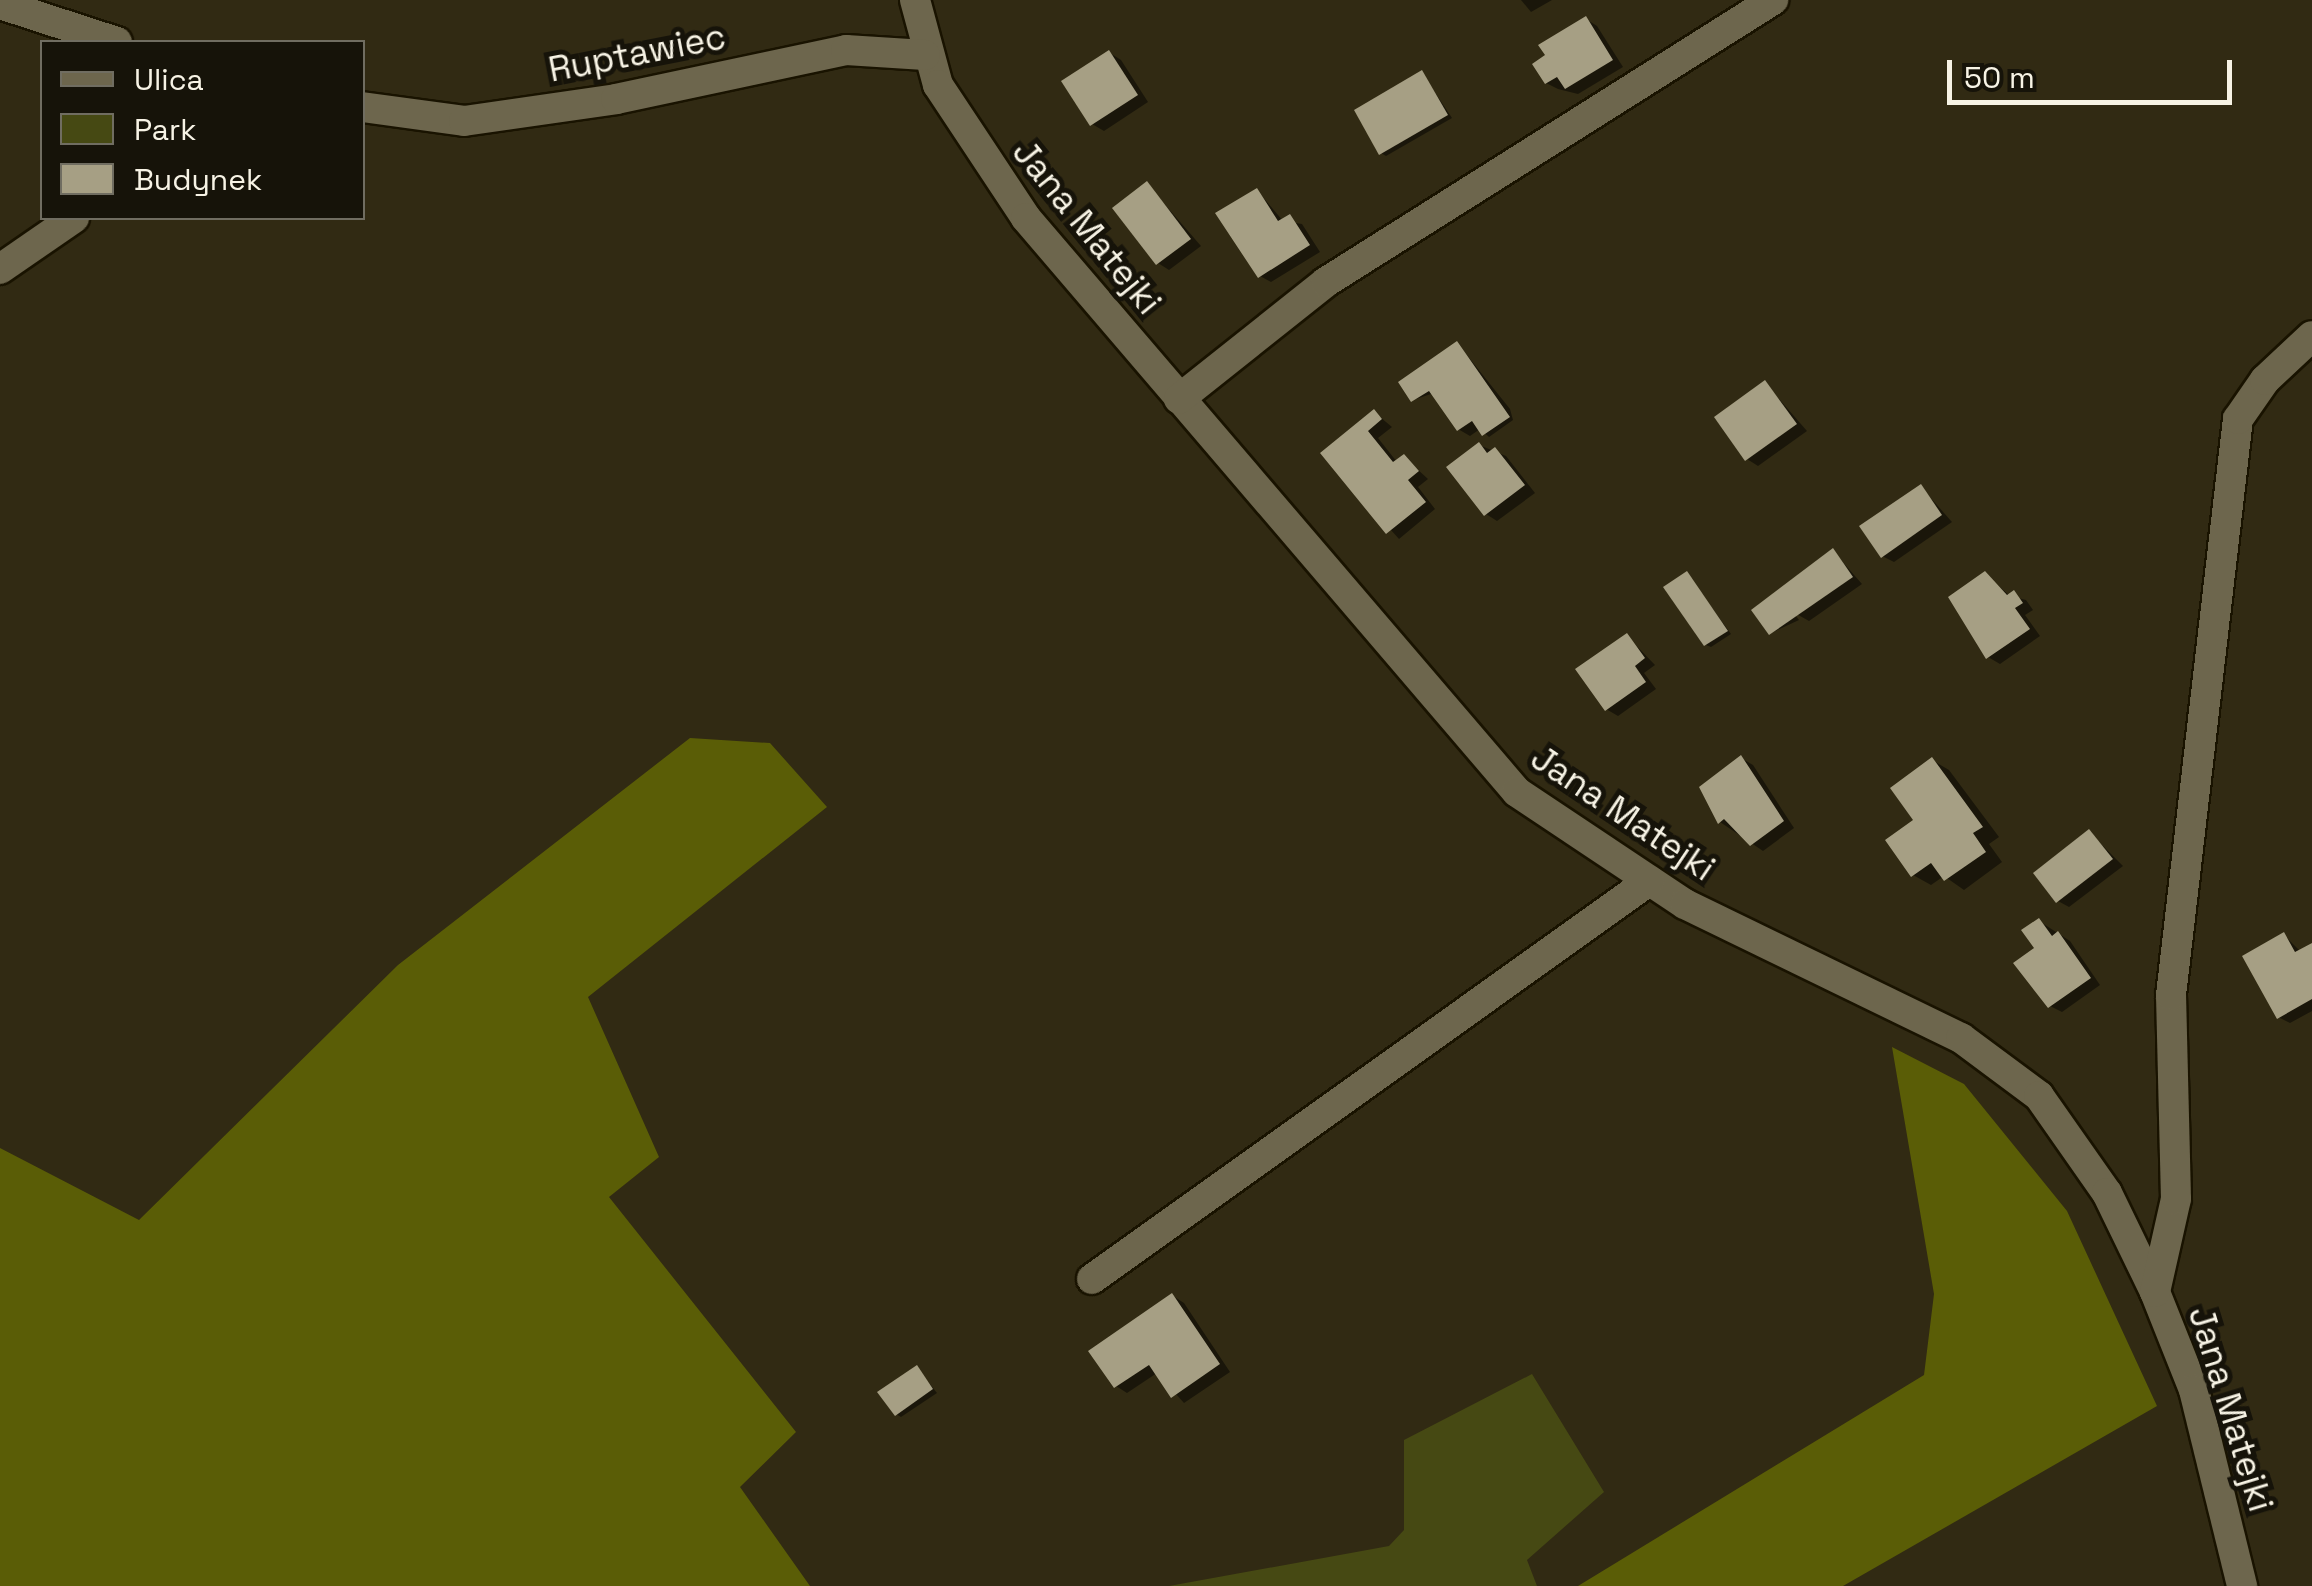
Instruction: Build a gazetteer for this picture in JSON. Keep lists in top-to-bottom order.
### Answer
{
  "streets": {
    "street": ["Ruptawiec", "Jana Matejki"]
  },
  "crossings": [
    ["Ruptawiec", "Jana Matejki"]
  ],
  "legend": ["Ulica", "Park", "Budynek"],
  "scale_bar": "50 m"
}
